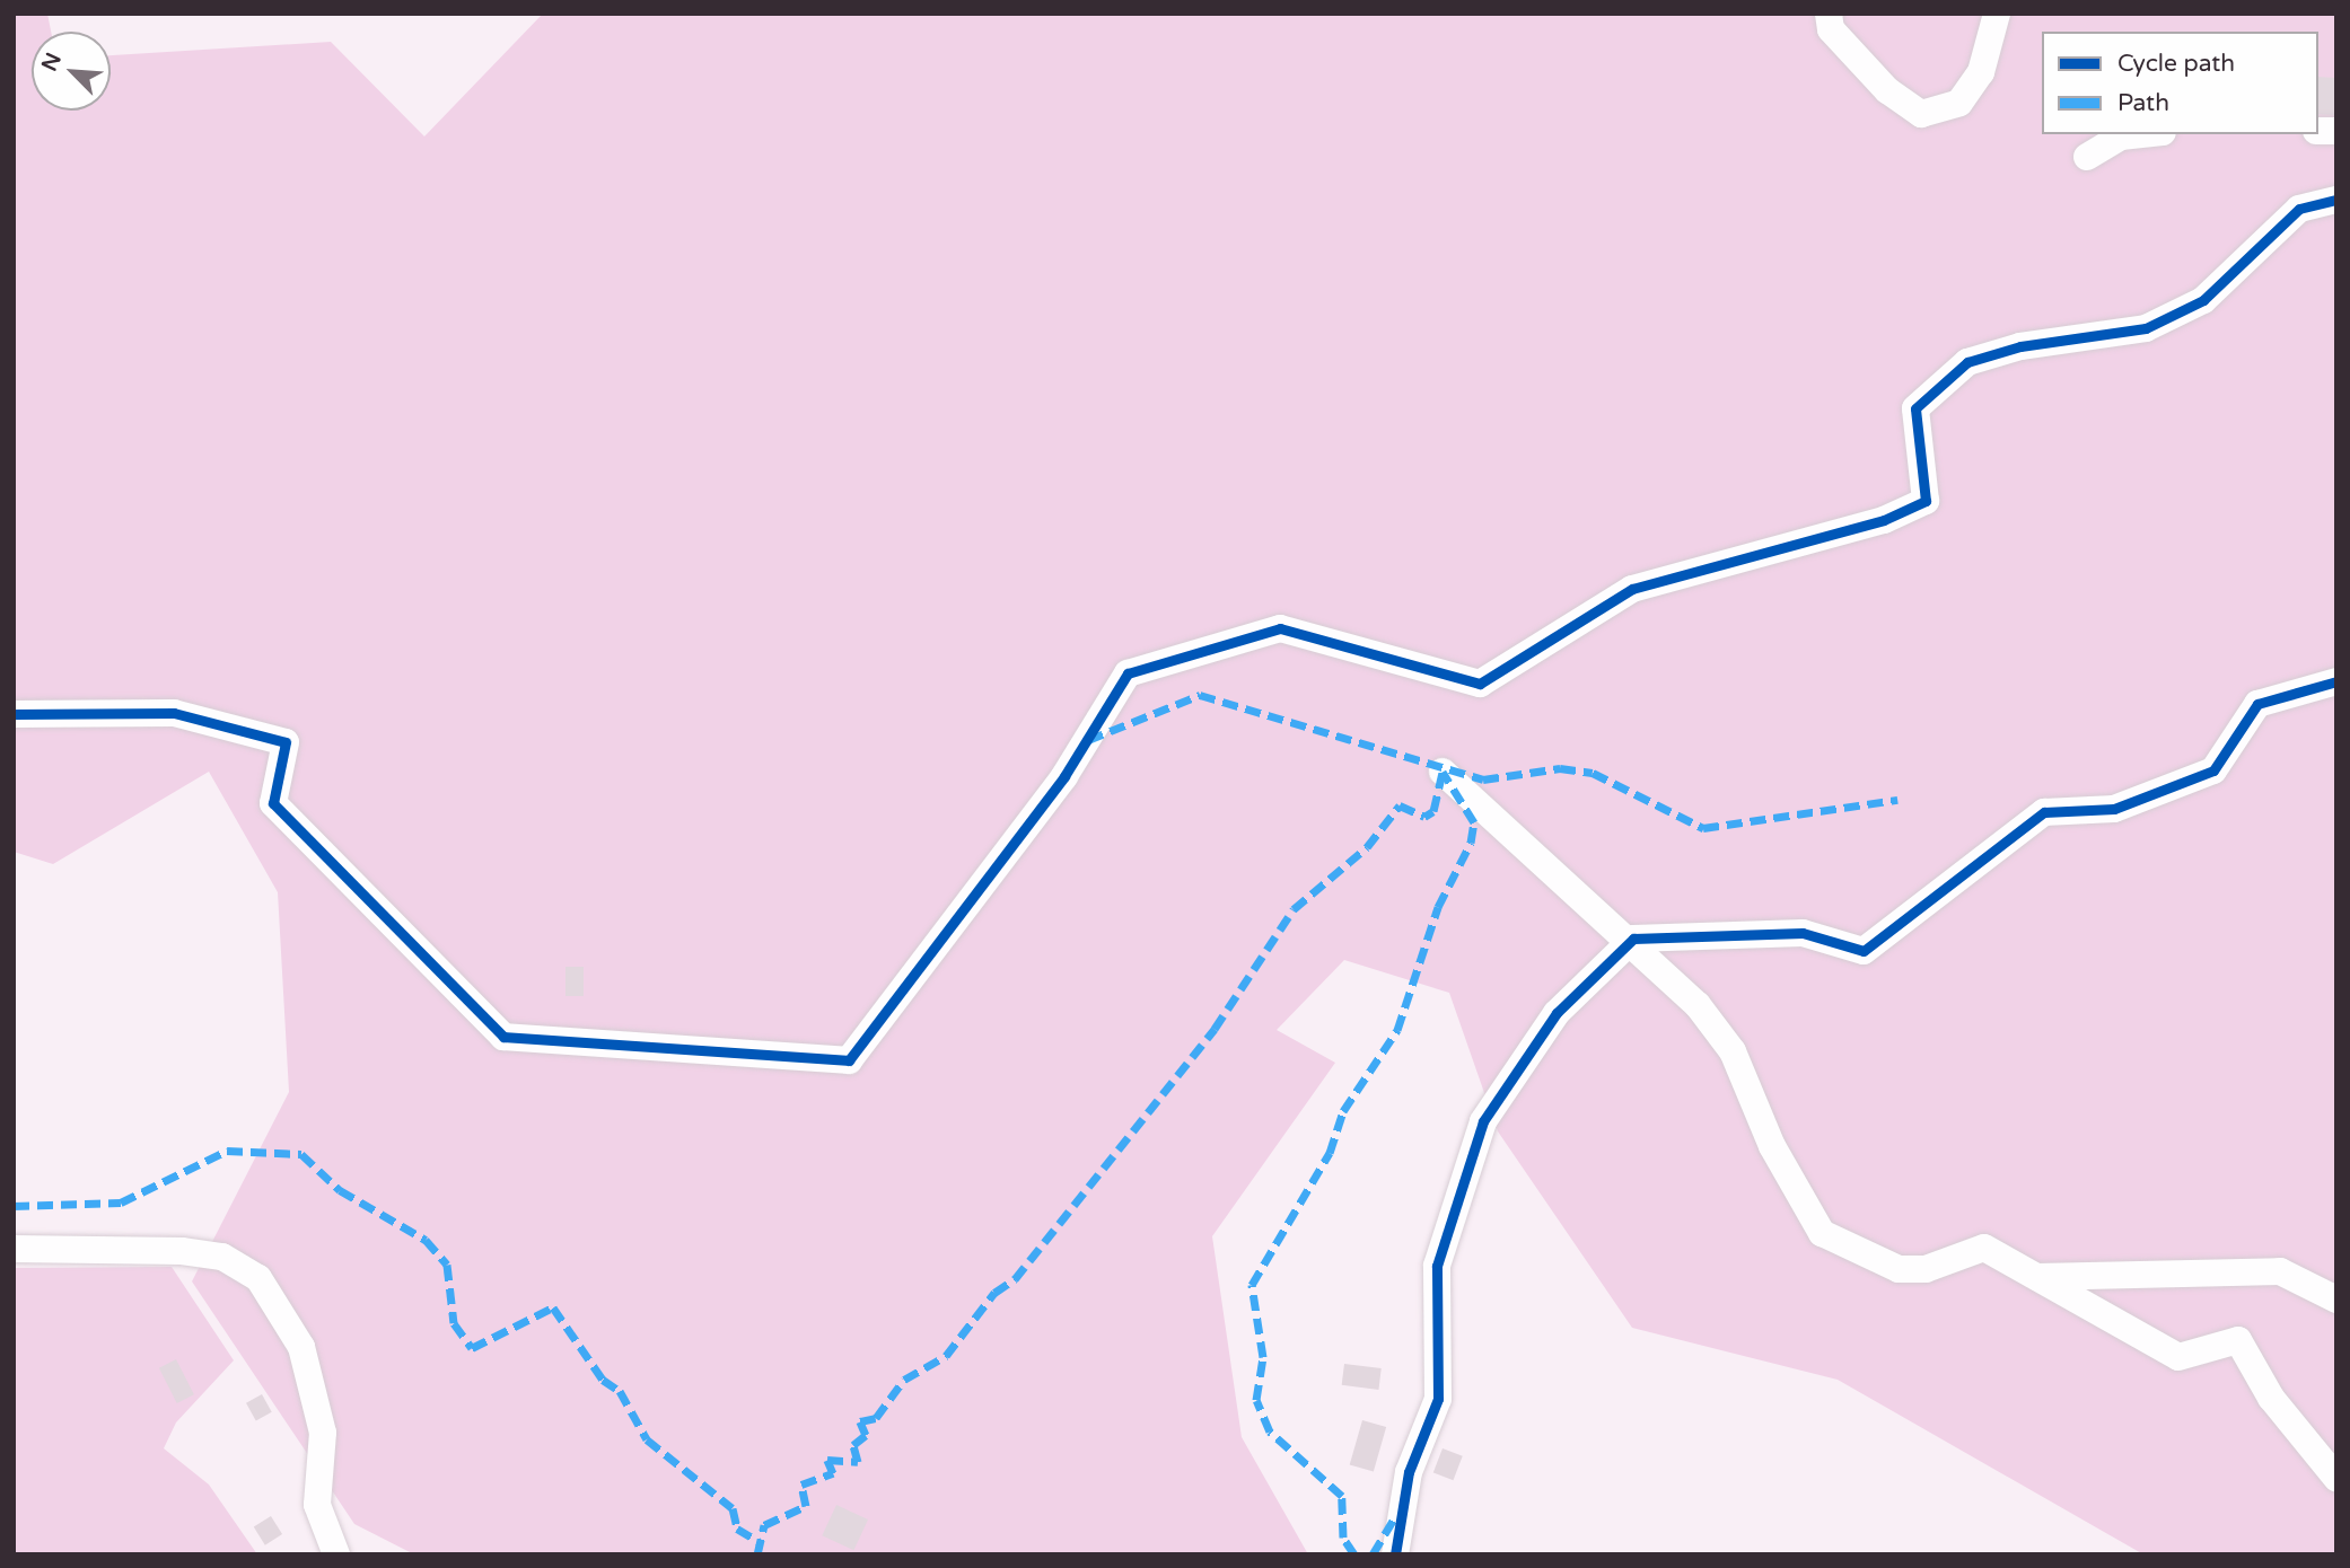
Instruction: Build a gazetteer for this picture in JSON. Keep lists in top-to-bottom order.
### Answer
{
  "legend": ["Cycle path", "Path"],
  "north": "top left"
}
